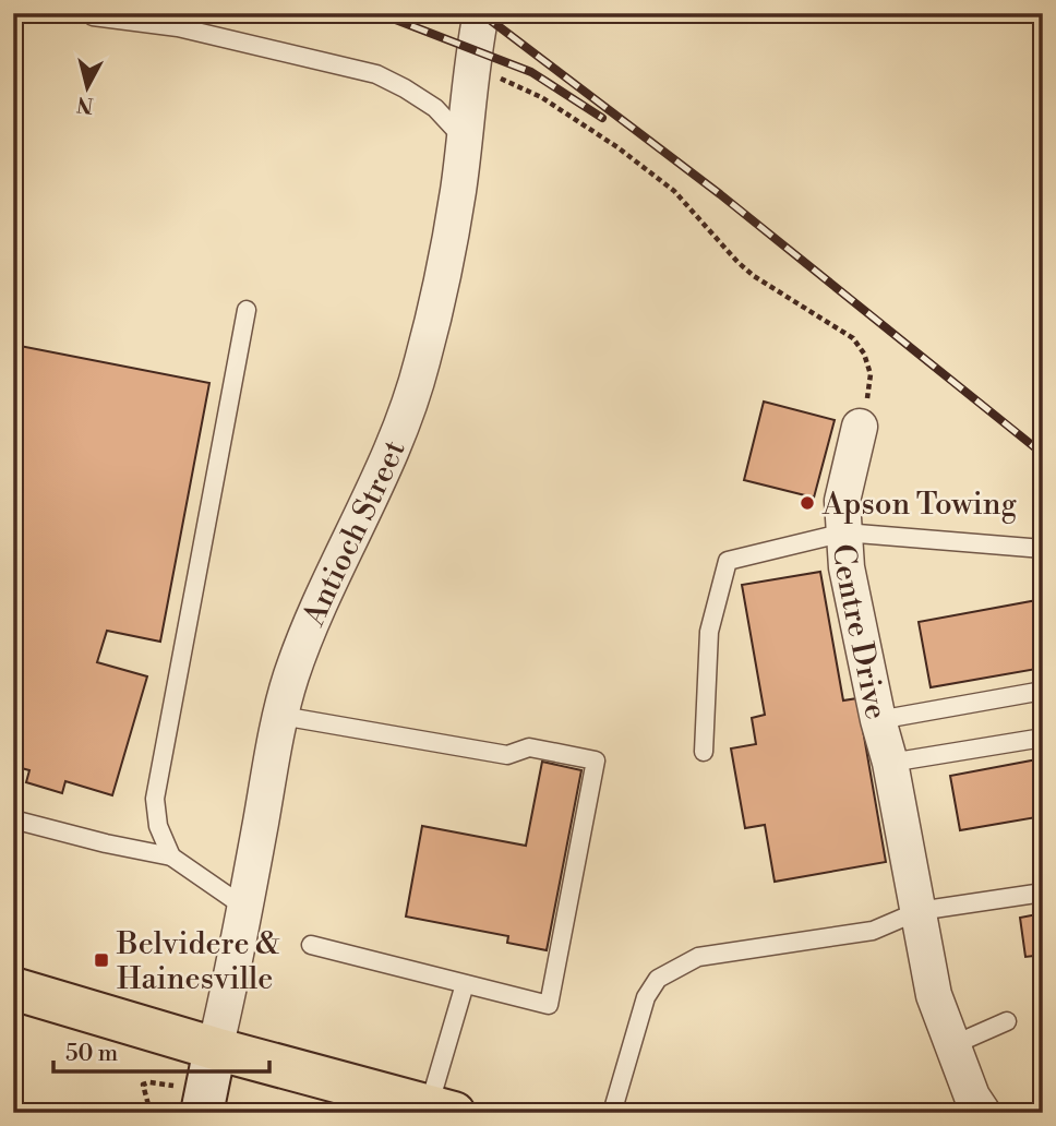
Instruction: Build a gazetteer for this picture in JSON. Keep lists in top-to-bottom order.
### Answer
{
  "streets": {
    "street": ["Antioch Street", "Centre Drive"]
  },
  "places": {
    "other": ["Apson Towing"],
    "transit": ["Belvidere & Hainesville"]
  },
  "scale_bar": "50 m",
  "north": "bottom"
}
